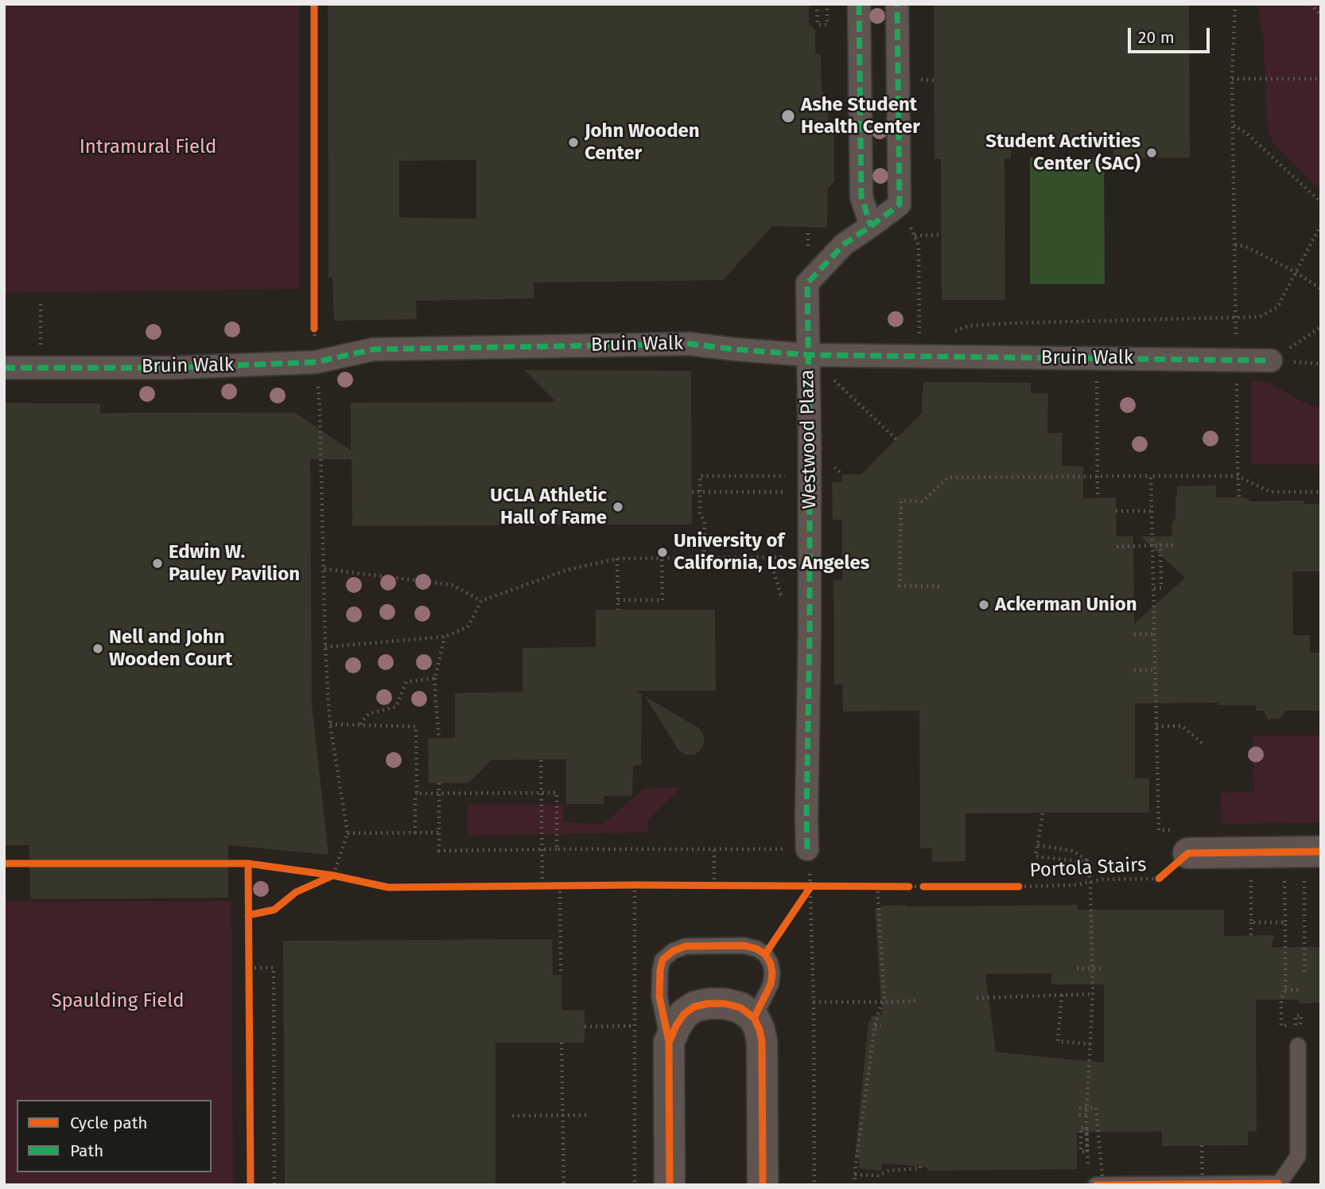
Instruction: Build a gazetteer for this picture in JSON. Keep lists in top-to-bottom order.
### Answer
{
  "streets": {
    "street": ["Bruin Walk", "Westwood Plaza"],
    "path": ["Portola Stairs"]
  },
  "crossings": [
    ["Bruin Walk", "Westwood Plaza"]
  ],
  "parks": ["Intramural Field", "Spaulding Field"],
  "places": [
    "Ashe Student Health Center",
    "John Wooden Center",
    "Student Activities Center (SAC)",
    "UCLA Athletic Hall of Fame",
    "University of California, Los Angeles",
    "Edwin W. Pauley Pavilion",
    "Ackerman Union",
    "Nell and John Wooden Court"
  ],
  "legend": ["Cycle path", "Path"],
  "scale_bar": "20 m"
}
